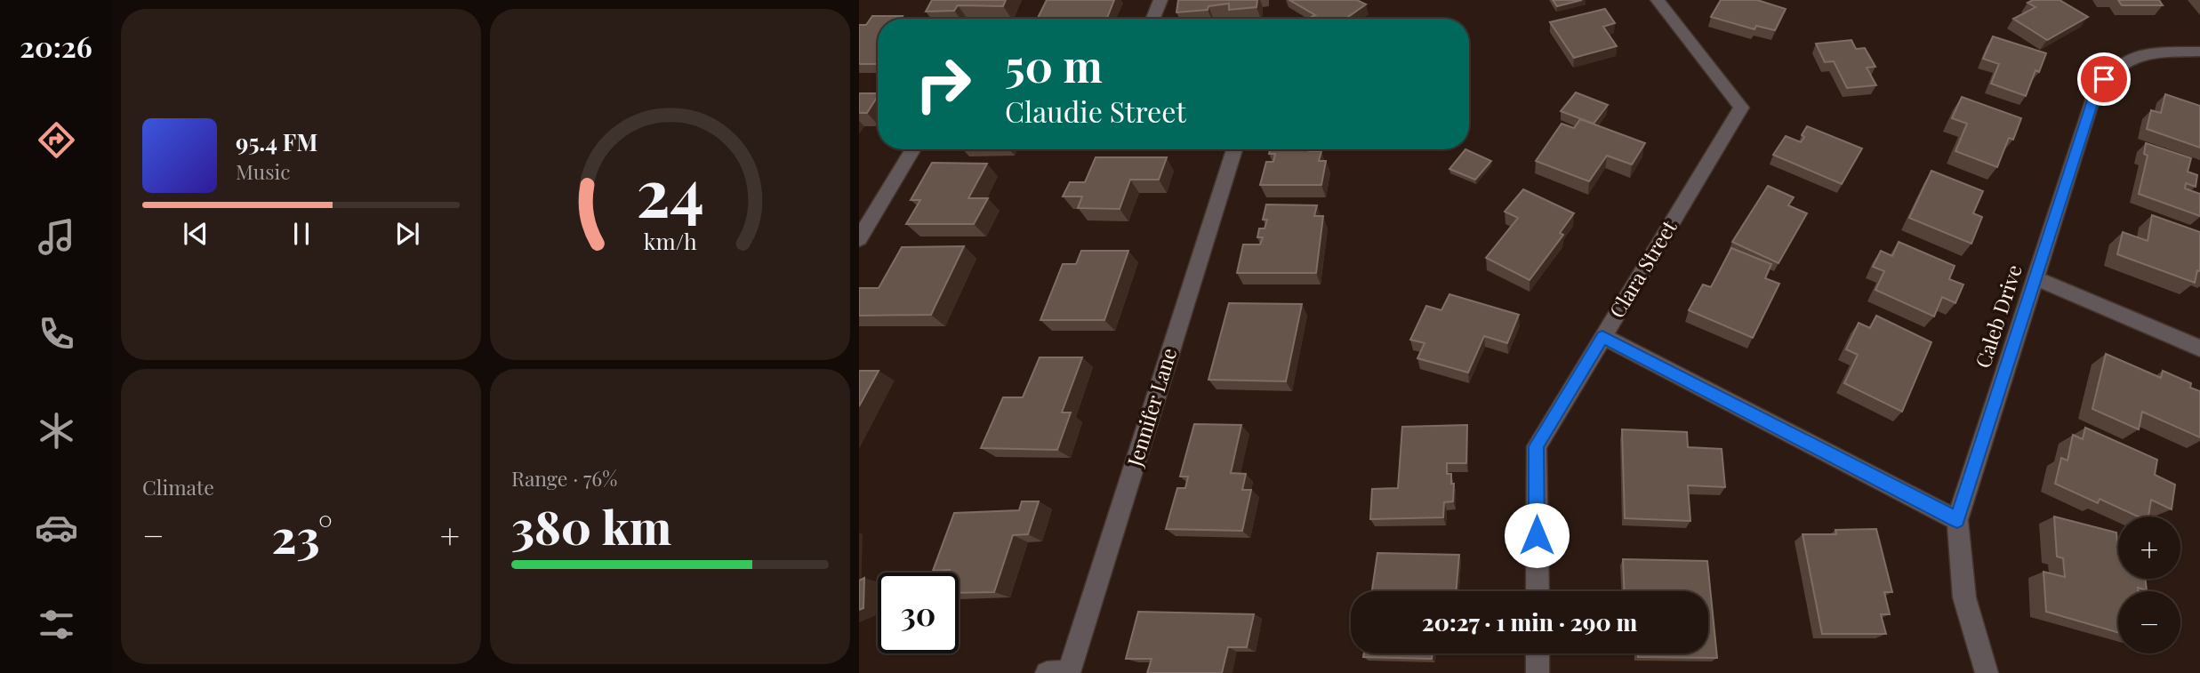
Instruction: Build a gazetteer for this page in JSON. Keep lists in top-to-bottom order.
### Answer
{
  "streets": {
    "street": ["Clara Street", "Caleb Drive", "Jennifer Lane"]
  },
  "page": {
    "tabs": "20:26",
    "turn": ["50 m", "Claudie Street"],
    "song": ["95.4 FM", "Music"],
    "tile": [
      "Climate",
      ["Range · 76%", "380 km"]
    ],
    "heat": ["−", "23°", "+"],
    "map_buttons": ["+", "−"],
    "limit": "30",
    "trip": "20:27 · 1 min · 290 m",
    "gauge": ["24", "km/h"]
  }
}
